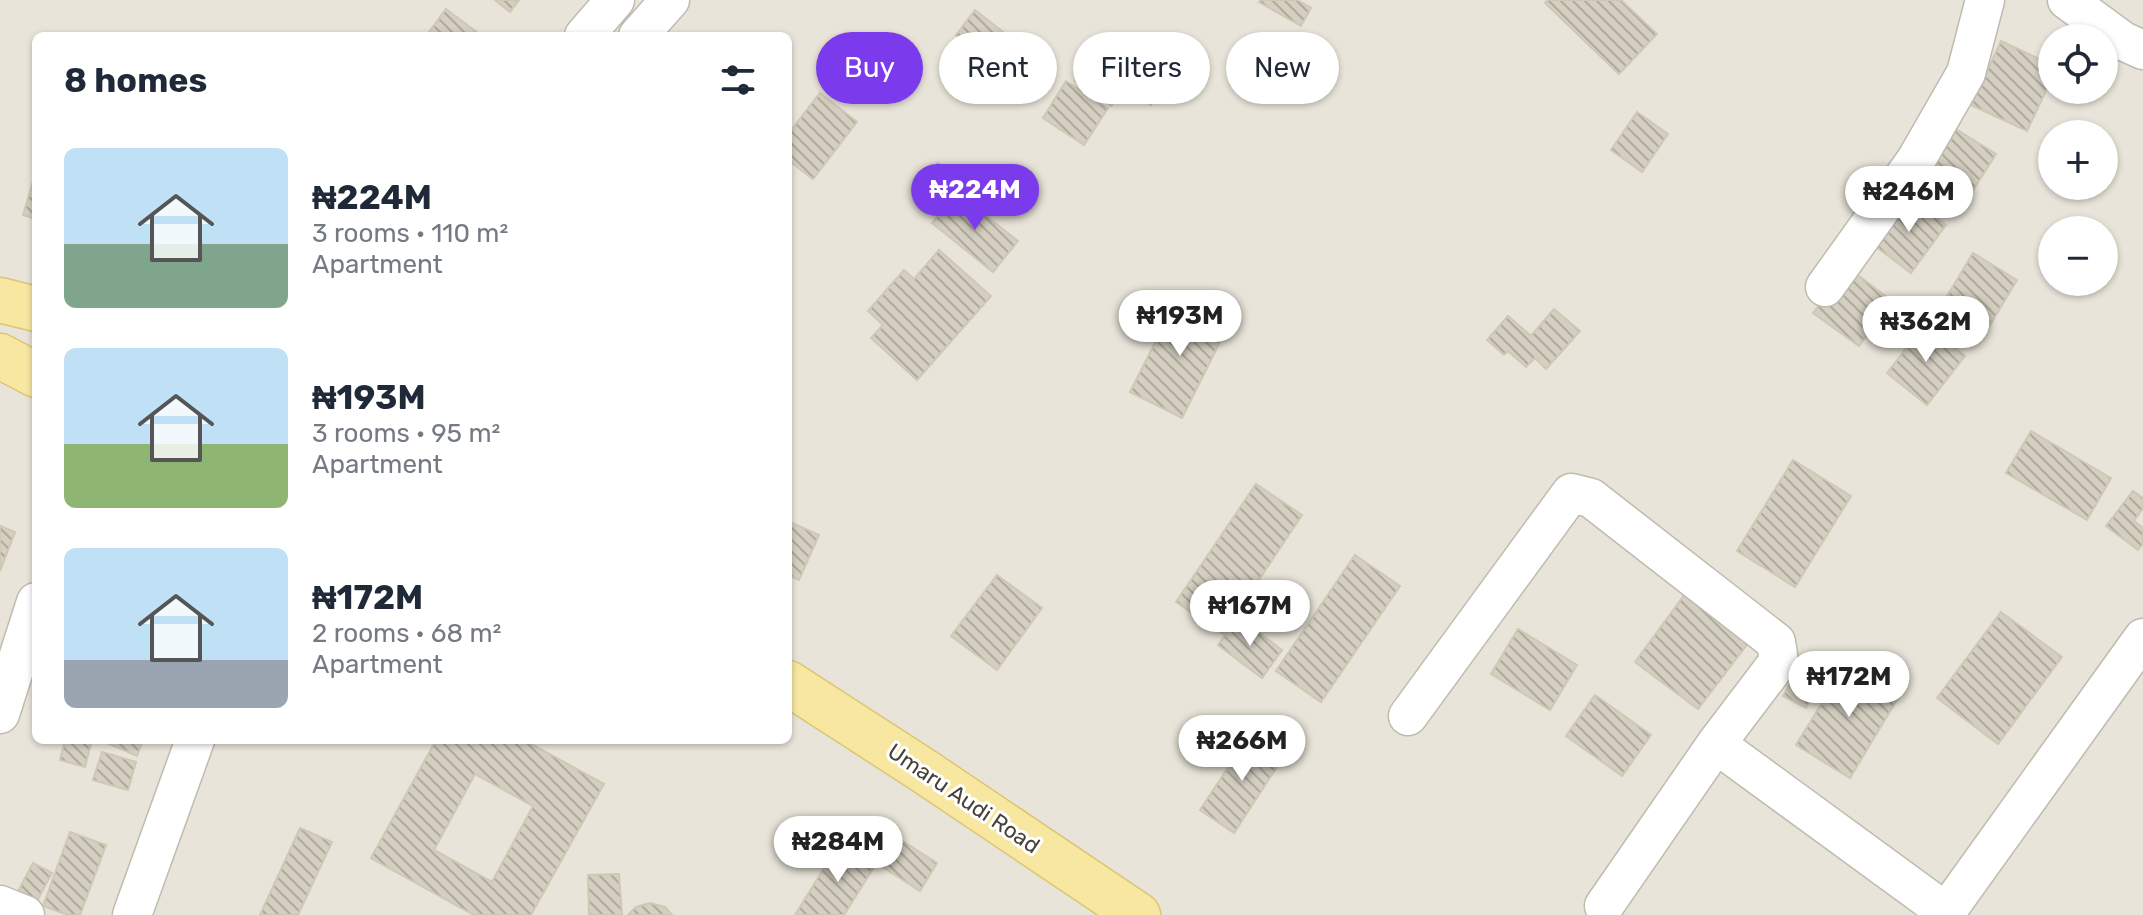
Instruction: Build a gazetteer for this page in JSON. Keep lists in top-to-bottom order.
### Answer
{
  "streets": {
    "main road": ["Umaru Audi Road"]
  },
  "page": {
    "map_buttons": ["+", "−"],
    "chip": [
      "Buy",
      "Rent",
      "Filters",
      "New"
    ],
    "heading": "8 homes",
    "list": [
      {
        "name": "₦224M",
        "note": "3 rooms · 110 m² · Apartment"
      },
      {
        "name": "₦193M",
        "note": "3 rooms · 95 m² · Apartment"
      },
      {
        "name": "₦172M",
        "note": "2 rooms · 68 m² · Apartment"
      }
    ],
    "price": [
      "₦224M",
      "₦246M",
      "₦193M",
      "₦362M",
      "₦167M",
      "₦172M",
      "₦266M",
      "₦284M"
    ]
  }
}
